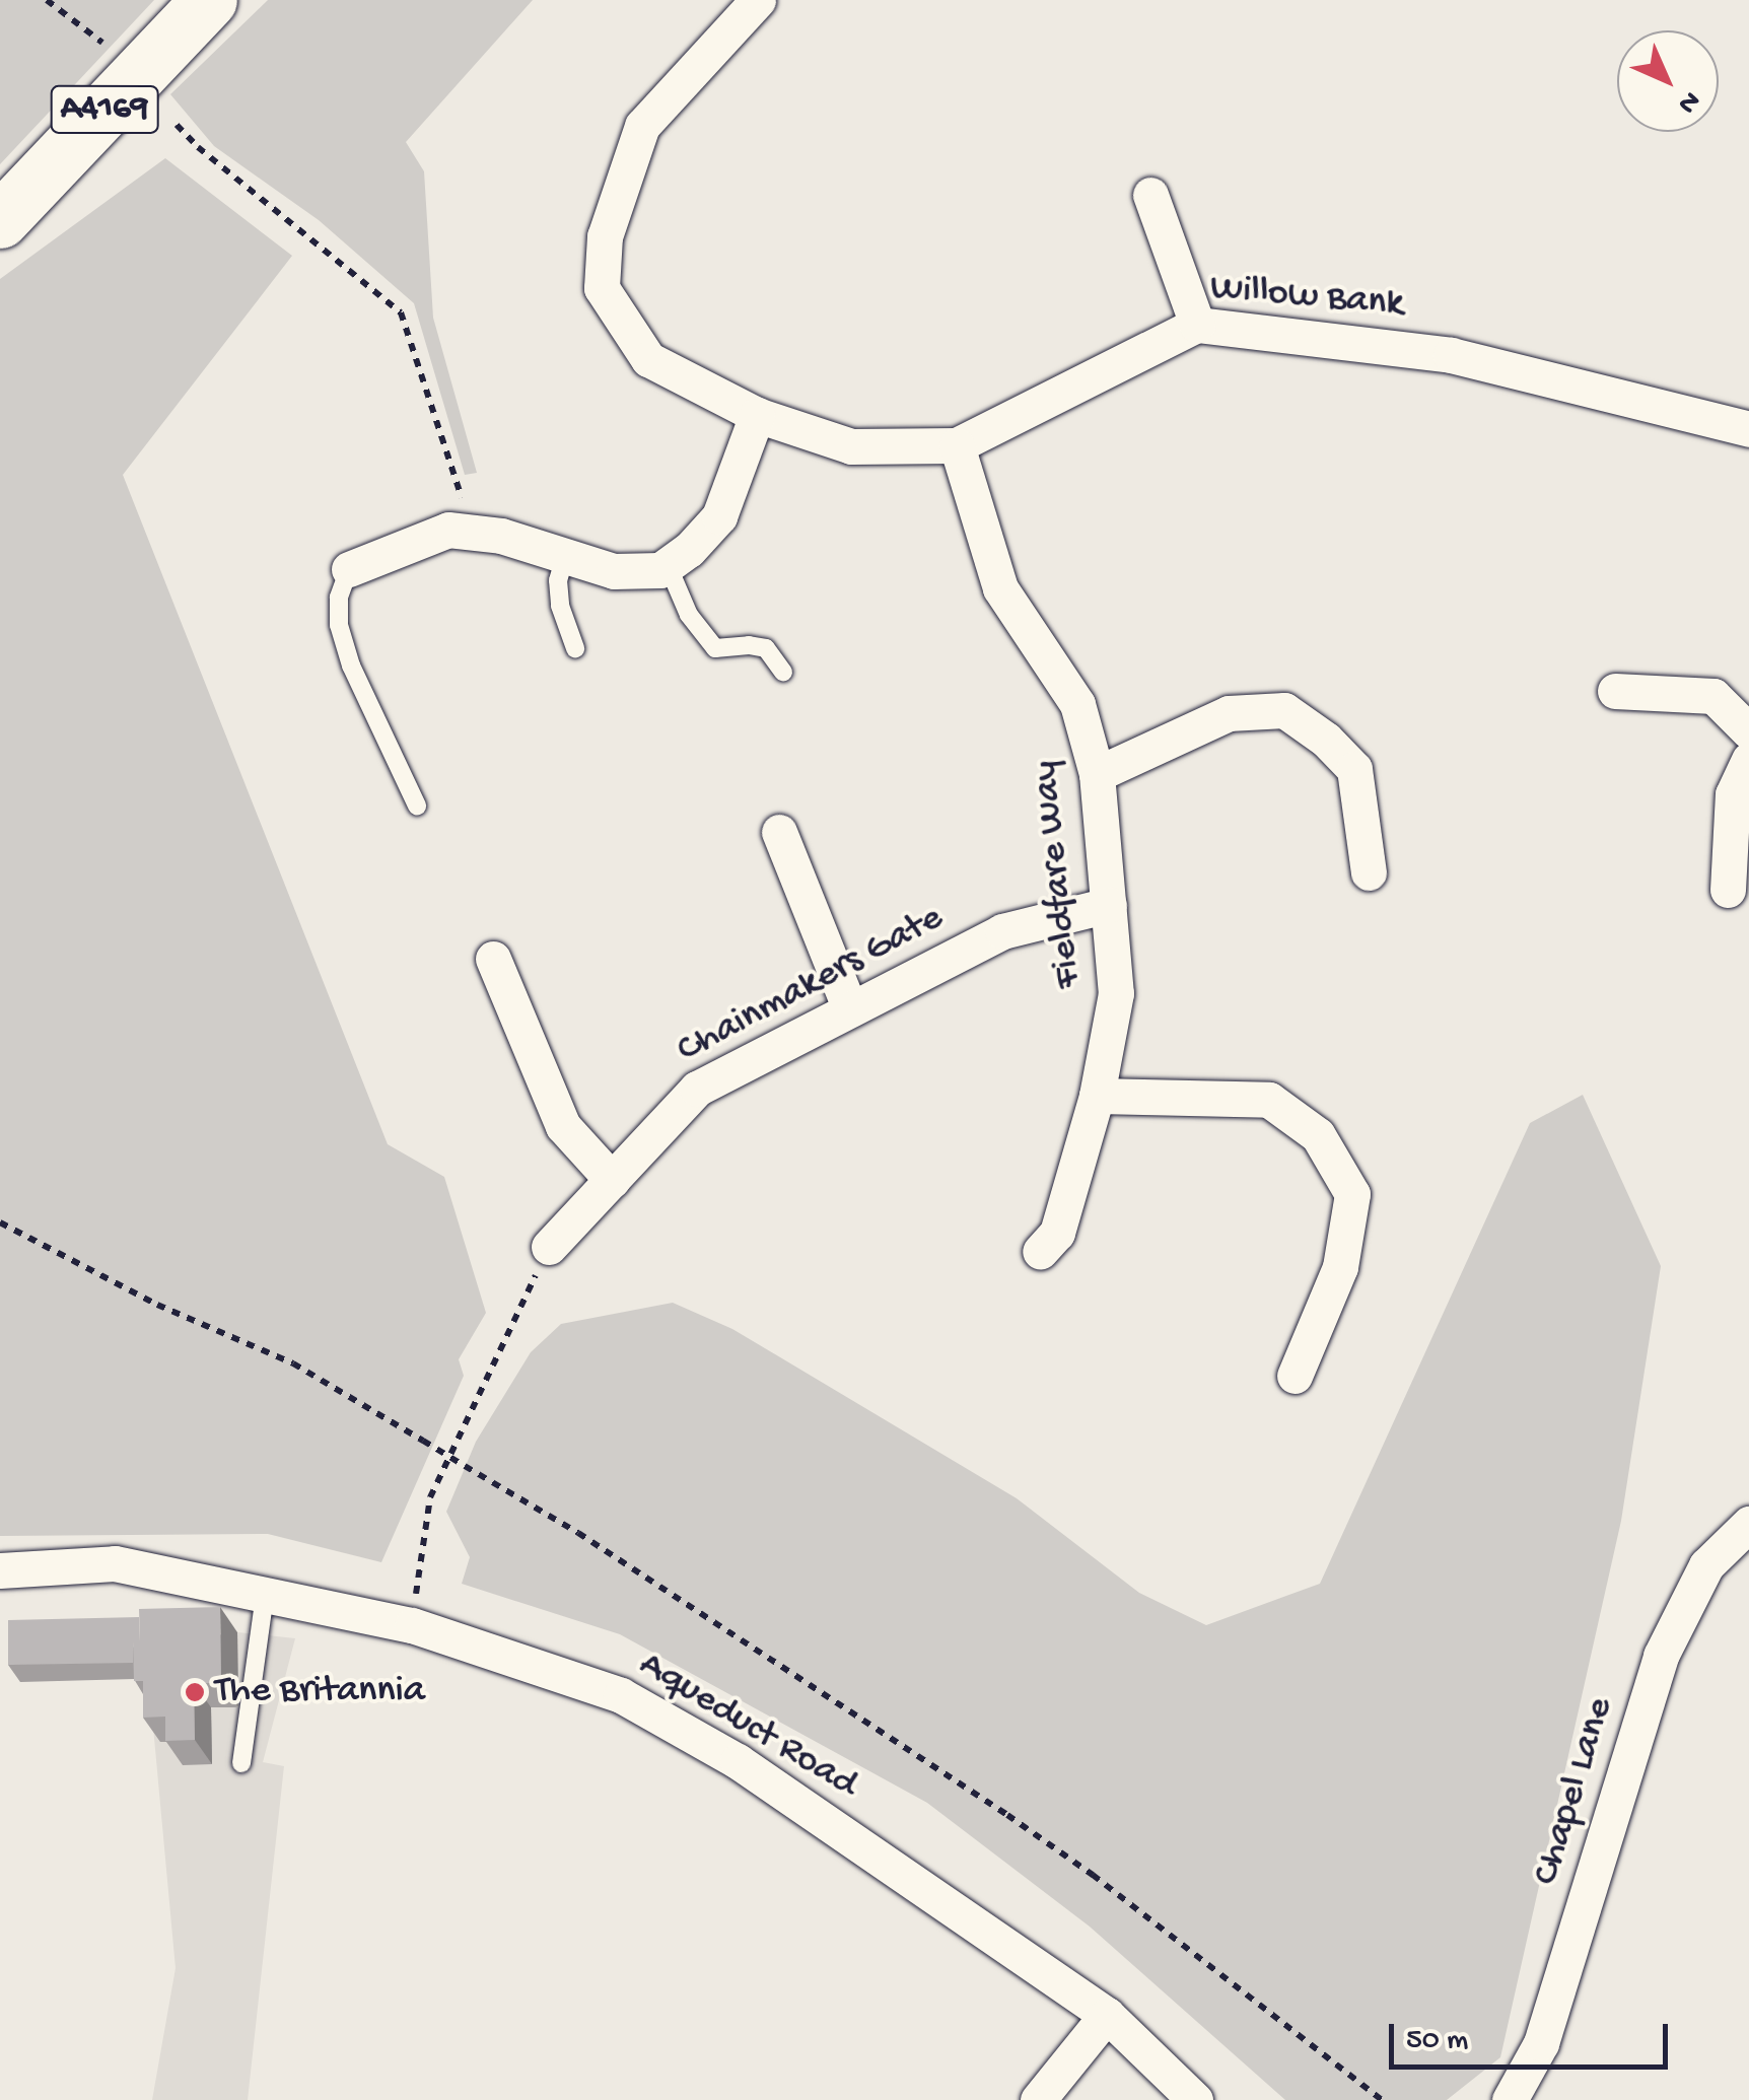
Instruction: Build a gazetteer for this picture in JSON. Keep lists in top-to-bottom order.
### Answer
{
  "streets": {
    "main road": ["A4169"],
    "street": [
      "Willow Bank",
      "Fieldfare Way",
      "Chainmakers Gate",
      "Aqueduct Road",
      "Chapel Lane"
    ]
  },
  "crossings": [
    ["Willow Bank", "Fieldfare Way"],
    ["Fieldfare Way", "Chainmakers Gate"]
  ],
  "places": ["The Britannia"],
  "scale_bar": "50 m",
  "north": "bottom right"
}
